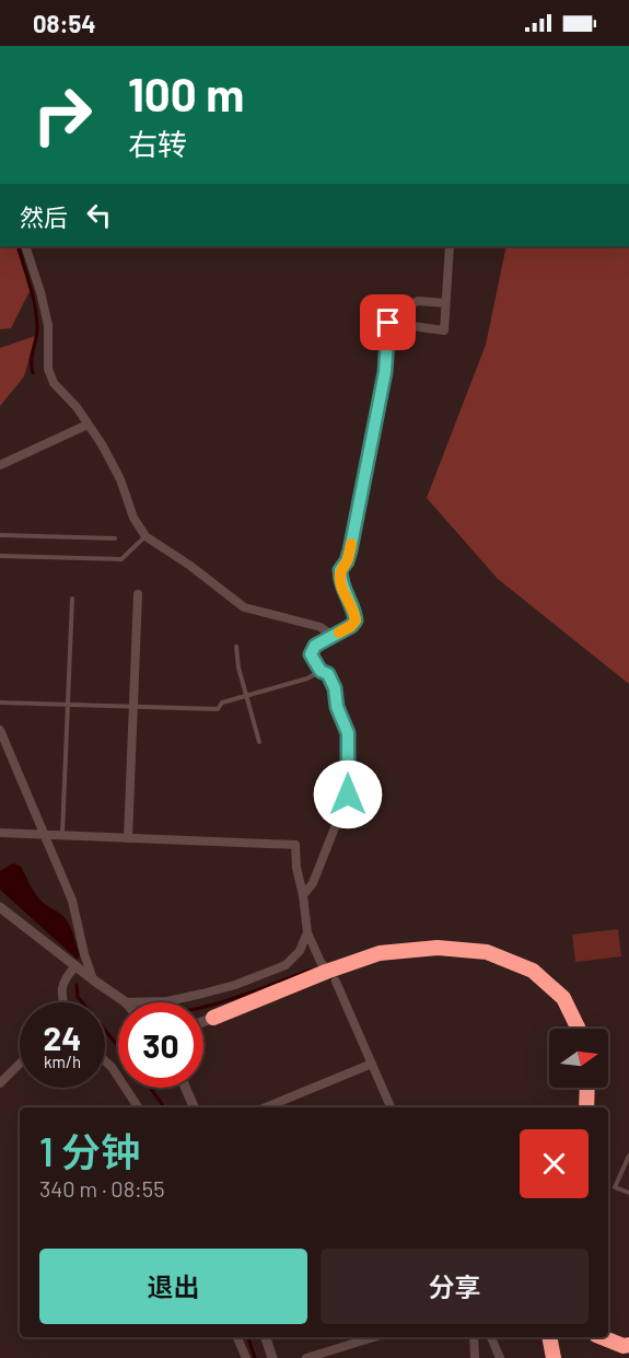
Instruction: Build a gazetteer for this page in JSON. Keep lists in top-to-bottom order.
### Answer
{
  "north": "right",
  "page": {
    "status": "08:54",
    "turn": ["100 m", "右转"],
    "then": "然后",
    "speed": "24 km/h",
    "limit": "30",
    "heading": ["1 分钟", "340 m · 08:55"],
    "buttons": ["退出", "分享"]
  }
}
